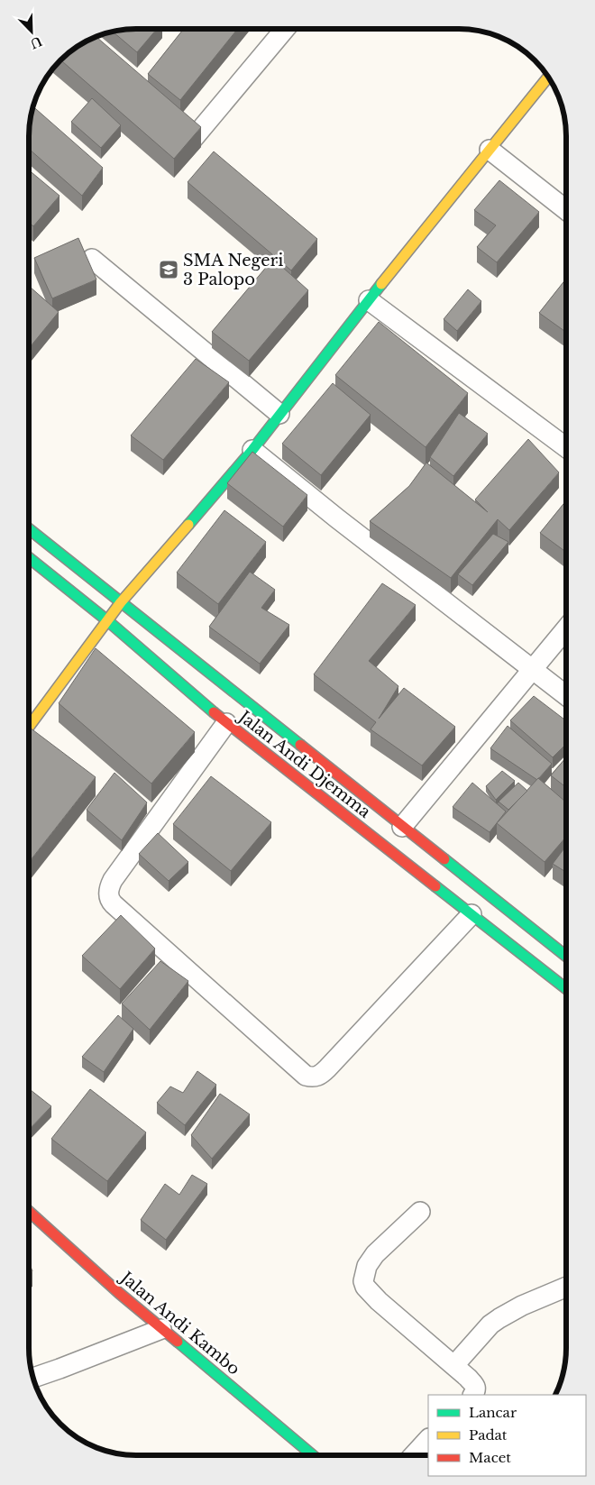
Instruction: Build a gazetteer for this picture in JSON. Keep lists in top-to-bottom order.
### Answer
{
  "streets": {
    "main road": ["Jalan Andi Djemma", "Jalan Andi Kambo"]
  },
  "places": {
    "school or university": ["SMA Negeri 3 Palopo"]
  },
  "legend": ["Lancar", "Padat", "Macet"],
  "north": "bottom right"
}
